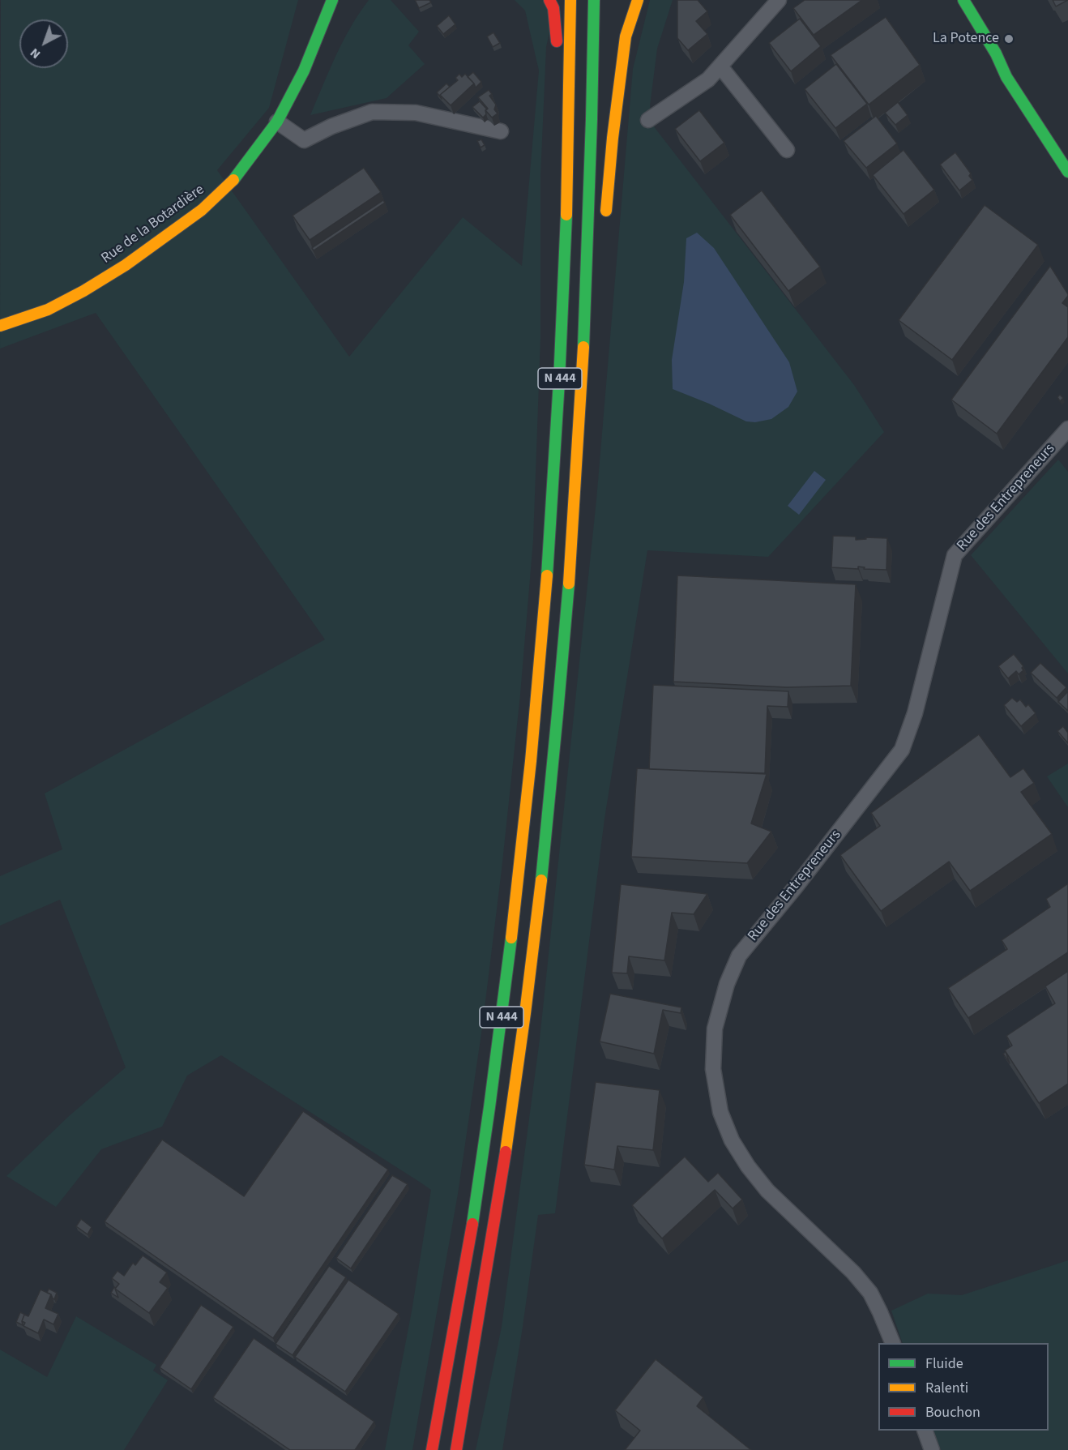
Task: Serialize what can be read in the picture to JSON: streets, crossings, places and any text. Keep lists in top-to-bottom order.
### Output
{
  "streets": {
    "main road": ["Rue de la Botardière", "N 444"],
    "street": ["Rue des Entrepreneurs"]
  },
  "places": ["La Potence"],
  "legend": ["Fluide", "Ralenti", "Bouchon"],
  "north": "bottom left"
}
